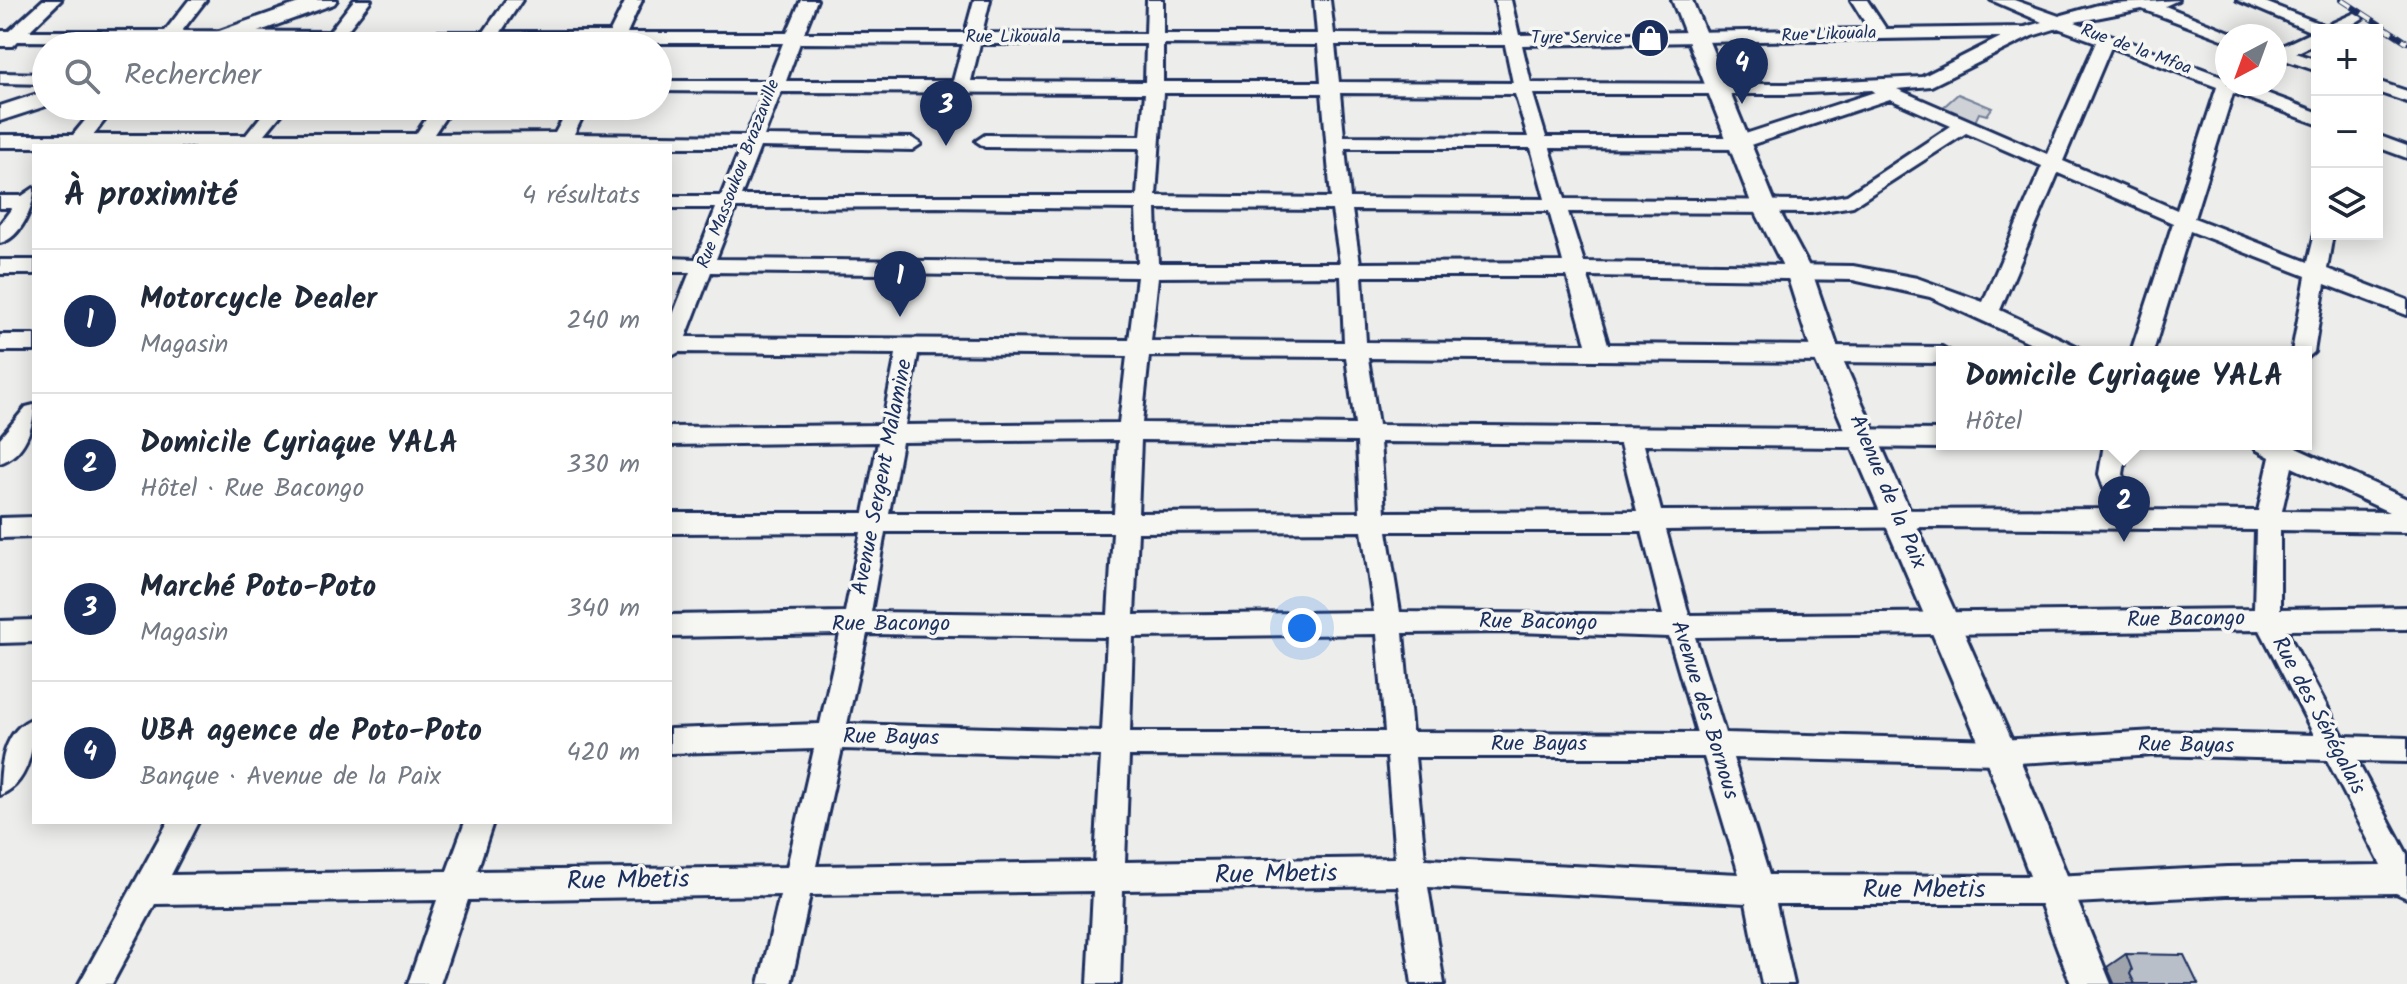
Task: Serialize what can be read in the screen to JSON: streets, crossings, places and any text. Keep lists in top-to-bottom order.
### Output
{
  "streets": {
    "main road": ["Avenue de la Paix"],
    "street": [
      "Rue Likouala",
      "Rue de la Mfoa",
      "Rue Massoukou Brazzaville",
      "Avenue Sergent Malamine",
      "Rue Bacongo",
      "Avenue des Bornous",
      "Rue des Sénégalais",
      "Rue Bayas",
      "Rue Mbetis"
    ]
  },
  "crossings": [
    ["Rue Likouala", "Rue Massoukou Brazzaville"],
    ["Rue Likouala", "Avenue de la Paix"],
    ["Avenue Sergent Malamine", "Rue Bacongo"],
    ["Avenue Sergent Malamine", "Rue Bayas"],
    ["Avenue Sergent Malamine", "Rue Mbetis"],
    ["Avenue de la Paix", "Rue Bacongo"],
    ["Avenue de la Paix", "Rue Bayas"],
    ["Avenue de la Paix", "Rue Mbetis"],
    ["Rue Bacongo", "Avenue des Bornous"],
    ["Rue Bacongo", "Rue des Sénégalais"],
    ["Avenue des Bornous", "Rue Bayas"],
    ["Avenue des Bornous", "Rue Mbetis"],
    ["Rue des Sénégalais", "Rue Bayas"],
    ["Rue des Sénégalais", "Rue Mbetis"]
  ],
  "places": {
    "shop": ["Tyre Service"]
  },
  "north": "bottom left",
  "page": {
    "map_buttons": ["+", "−"],
    "search": "Rechercher",
    "pins": [
      "4",
      "3",
      "1",
      "2"
    ],
    "heading": ["À proximité", "4 résultats"],
    "list": [
      {
        "mark": "1",
        "name": "Motorcycle Dealer",
        "note": "Magasin",
        "value": "240 m"
      },
      {
        "mark": "2",
        "name": "Domicile Cyriaque YALA",
        "note": "Hôtel · Rue Bacongo",
        "value": "330 m"
      },
      {
        "mark": "3",
        "name": "Marché Poto-Poto",
        "note": "Magasin",
        "value": "340 m"
      },
      {
        "mark": "4",
        "name": "UBA agence de Poto-Poto",
        "note": "Banque · Avenue de la Paix",
        "value": "420 m"
      }
    ],
    "popup": ["Domicile Cyriaque YALA", "Hôtel"]
  }
}
